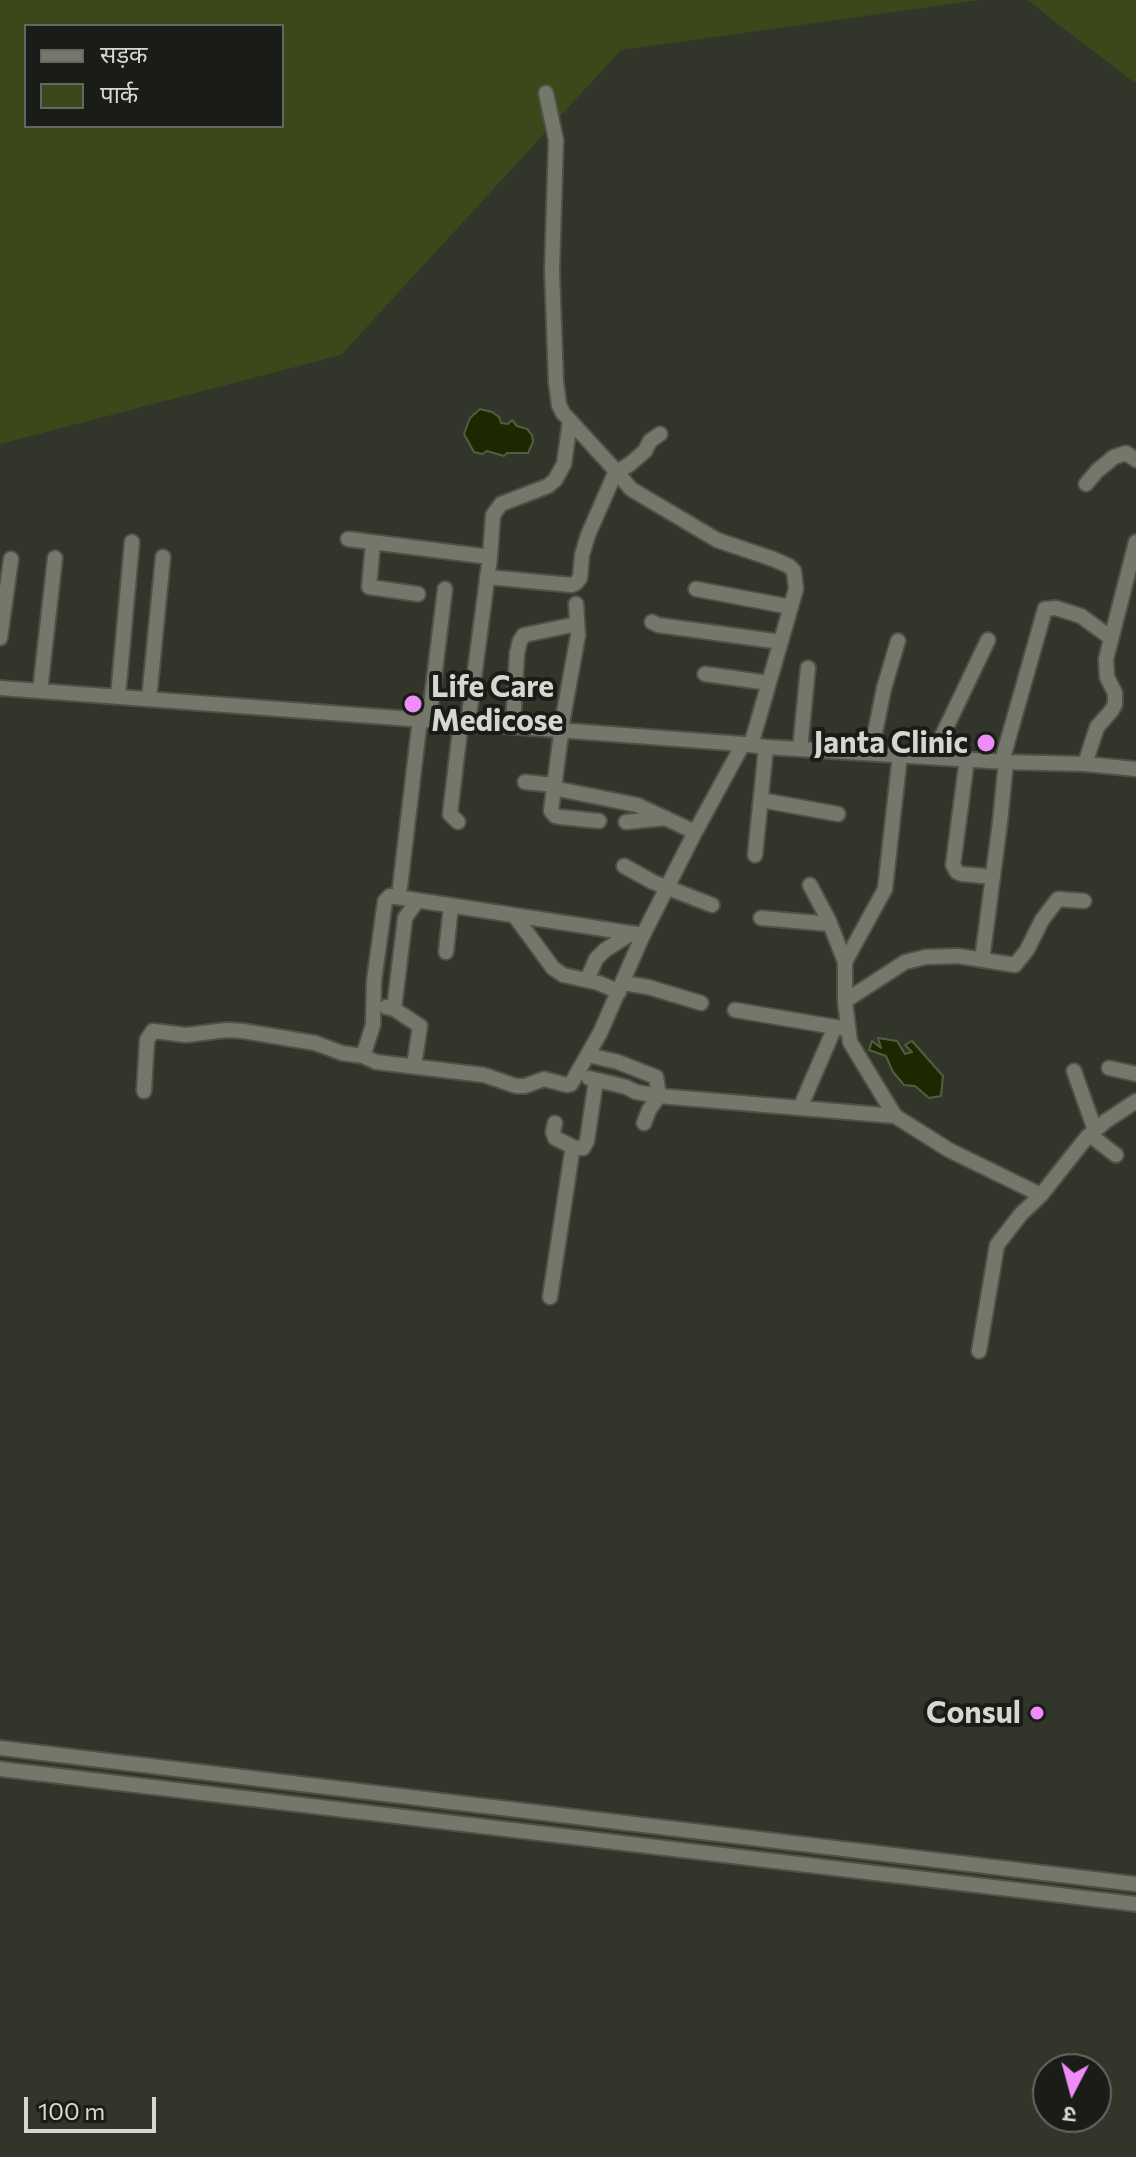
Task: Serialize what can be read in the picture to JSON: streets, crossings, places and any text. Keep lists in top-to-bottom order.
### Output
{
  "places": ["Life Care Medicose", "Janta Clinic", "Consul"],
  "legend": ["सड़क", "पार्क"],
  "scale_bar": "100 m",
  "north": "bottom"
}
